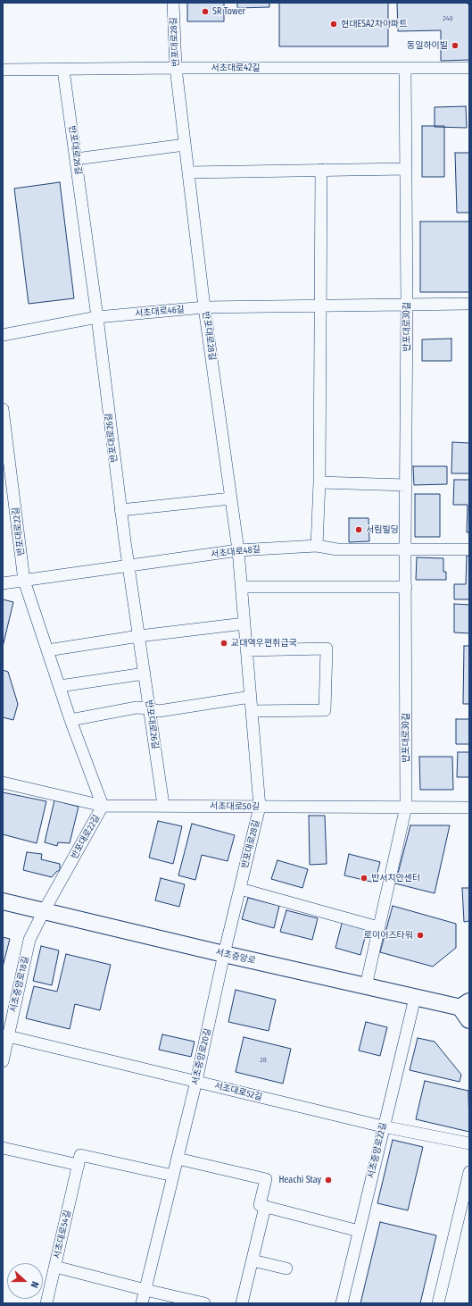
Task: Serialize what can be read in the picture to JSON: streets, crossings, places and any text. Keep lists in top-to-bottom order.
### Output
{
  "streets": {
    "main road": ["서초중앙로"],
    "street": [
      "반포대로28길",
      "서초대로42길",
      "반포대로26길",
      "서초대로46길",
      "반포대로30길",
      "반포대로22길",
      "서초대로48길",
      "서초대로50길",
      "서초중앙로18길",
      "서초중앙로20길",
      "서초대로52길",
      "서초중앙로22길",
      "서초대로54길"
    ]
  },
  "crossings": [
    ["반포대로28길", "서초대로42길"],
    ["반포대로28길", "서초대로46길"],
    ["반포대로28길", "서초대로48길"],
    ["반포대로28길", "서초대로50길"],
    ["반포대로28길", "서초중앙로"],
    ["반포대로28길", "서초중앙로20길"],
    ["서초대로42길", "반포대로26길"],
    ["서초대로42길", "반포대로30길"],
    ["반포대로26길", "서초대로46길"],
    ["반포대로26길", "서초대로48길"],
    ["반포대로26길", "서초대로50길"],
    ["서초대로46길", "반포대로30길"],
    ["반포대로30길", "서초대로48길"],
    ["반포대로30길", "서초대로50길"],
    ["반포대로30길", "서초중앙로"],
    ["반포대로22길", "서초대로48길"],
    ["반포대로22길", "서초대로50길"],
    ["반포대로22길", "서초중앙로"],
    ["반포대로22길", "서초중앙로18길"],
    ["서초중앙로", "서초중앙로18길"],
    ["서초중앙로", "서초중앙로20길"],
    ["서초중앙로", "서초중앙로22길"],
    ["서초중앙로18길", "서초대로52길"],
    ["서초중앙로20길", "서초대로52길"],
    ["서초대로52길", "서초중앙로22길"]
  ],
  "places": [
    "SR Tower",
    "현대ESA2차아파트",
    "동일하이빌",
    "서림빌딩",
    "교대역우편취급국",
    "반서치안센터",
    "로이어즈타워",
    "Heachi Stay"
  ],
  "house_numbers": ["240", "28"],
  "north": "right"
}
